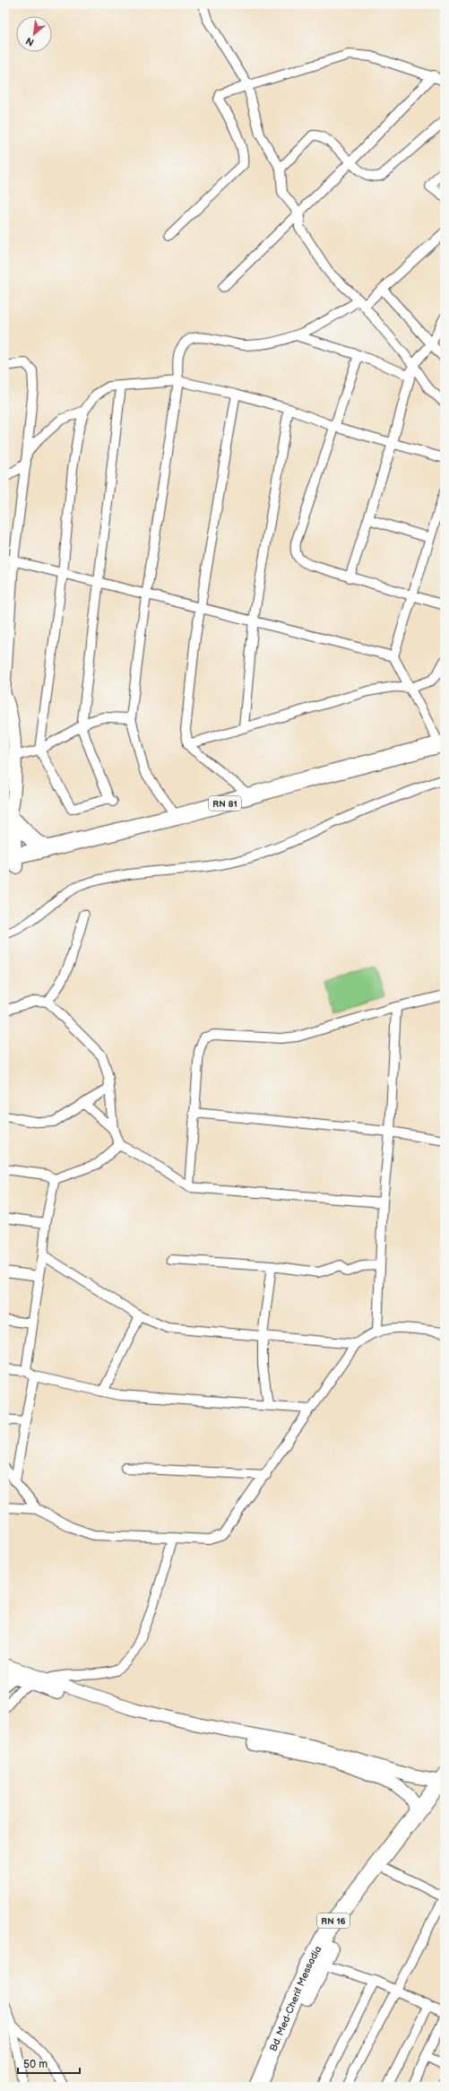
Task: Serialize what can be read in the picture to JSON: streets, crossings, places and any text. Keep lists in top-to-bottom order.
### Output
{
  "streets": {
    "highway": ["RN 81", "RN 16", "Bd. Med-Cherif Messadia"]
  },
  "scale_bar": "50 m",
  "north": "bottom left"
}
